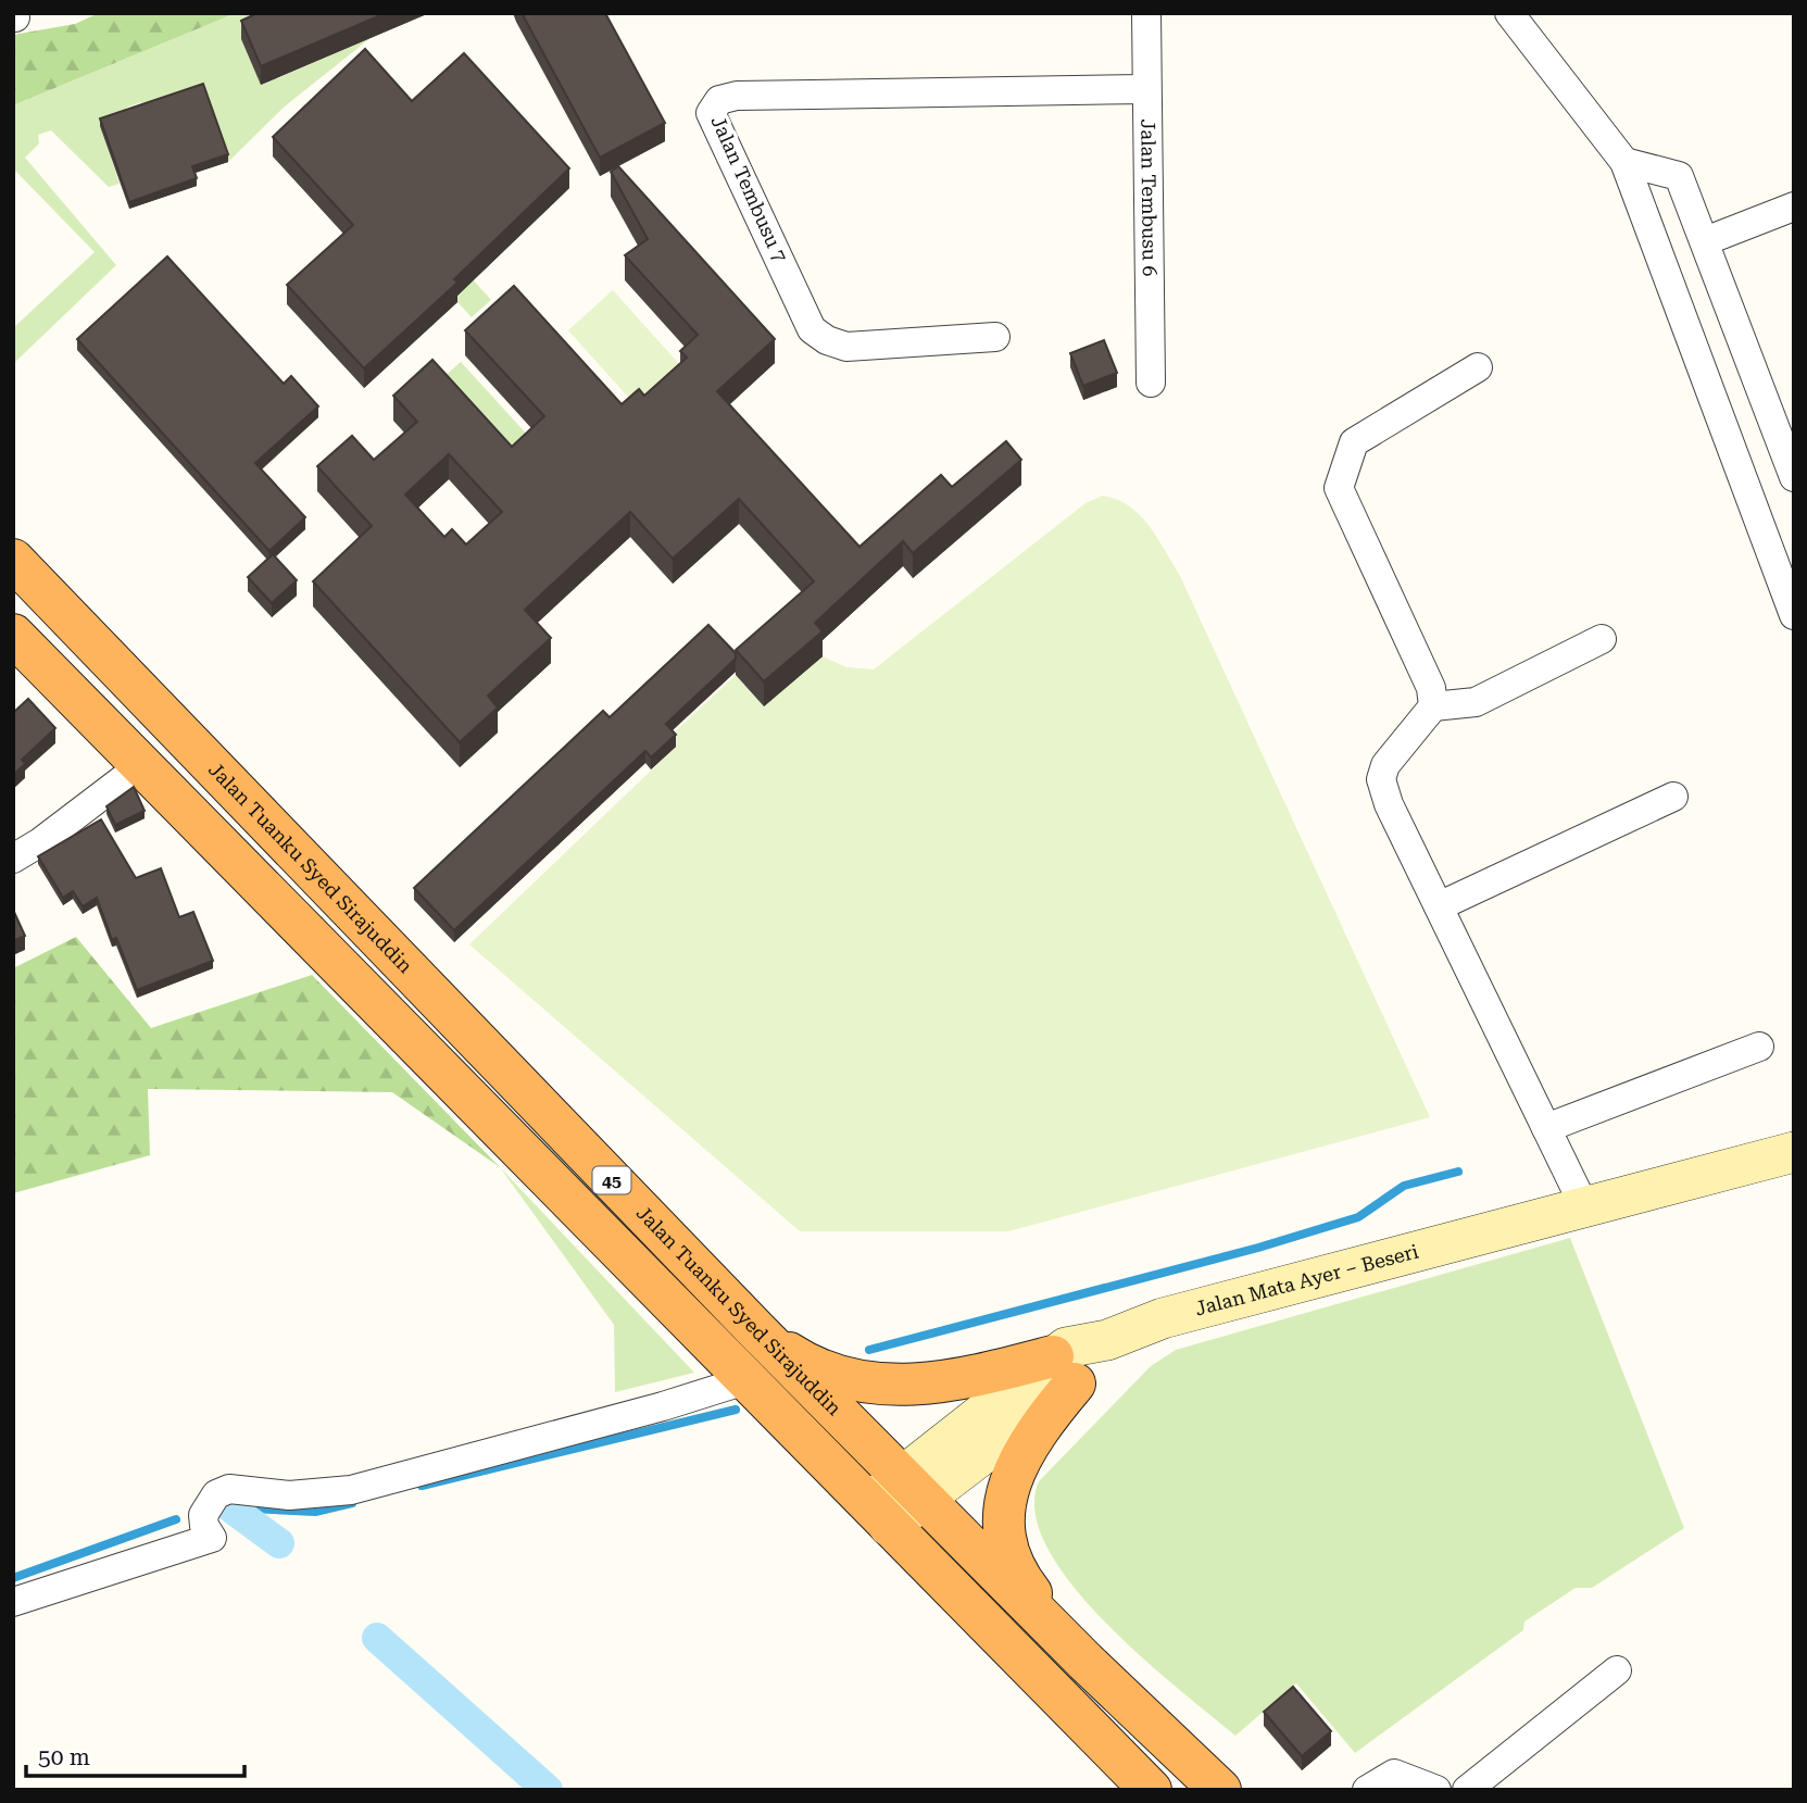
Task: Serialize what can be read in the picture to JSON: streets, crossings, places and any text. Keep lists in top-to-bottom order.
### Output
{
  "streets": {
    "highway": ["Jalan Tuanku Syed Sirajuddin", "45"],
    "main road": ["Jalan Mata Ayer – Beseri"],
    "street": ["Jalan Tembusu 7", "Jalan Tembusu 6"]
  },
  "crossings": [
    ["Jalan Tembusu 7", "Jalan Tembusu 6"],
    ["Jalan Tuanku Syed Sirajuddin", "Jalan Mata Ayer – Beseri"],
    ["45", "Jalan Mata Ayer – Beseri"]
  ],
  "scale_bar": "50 m"
}
